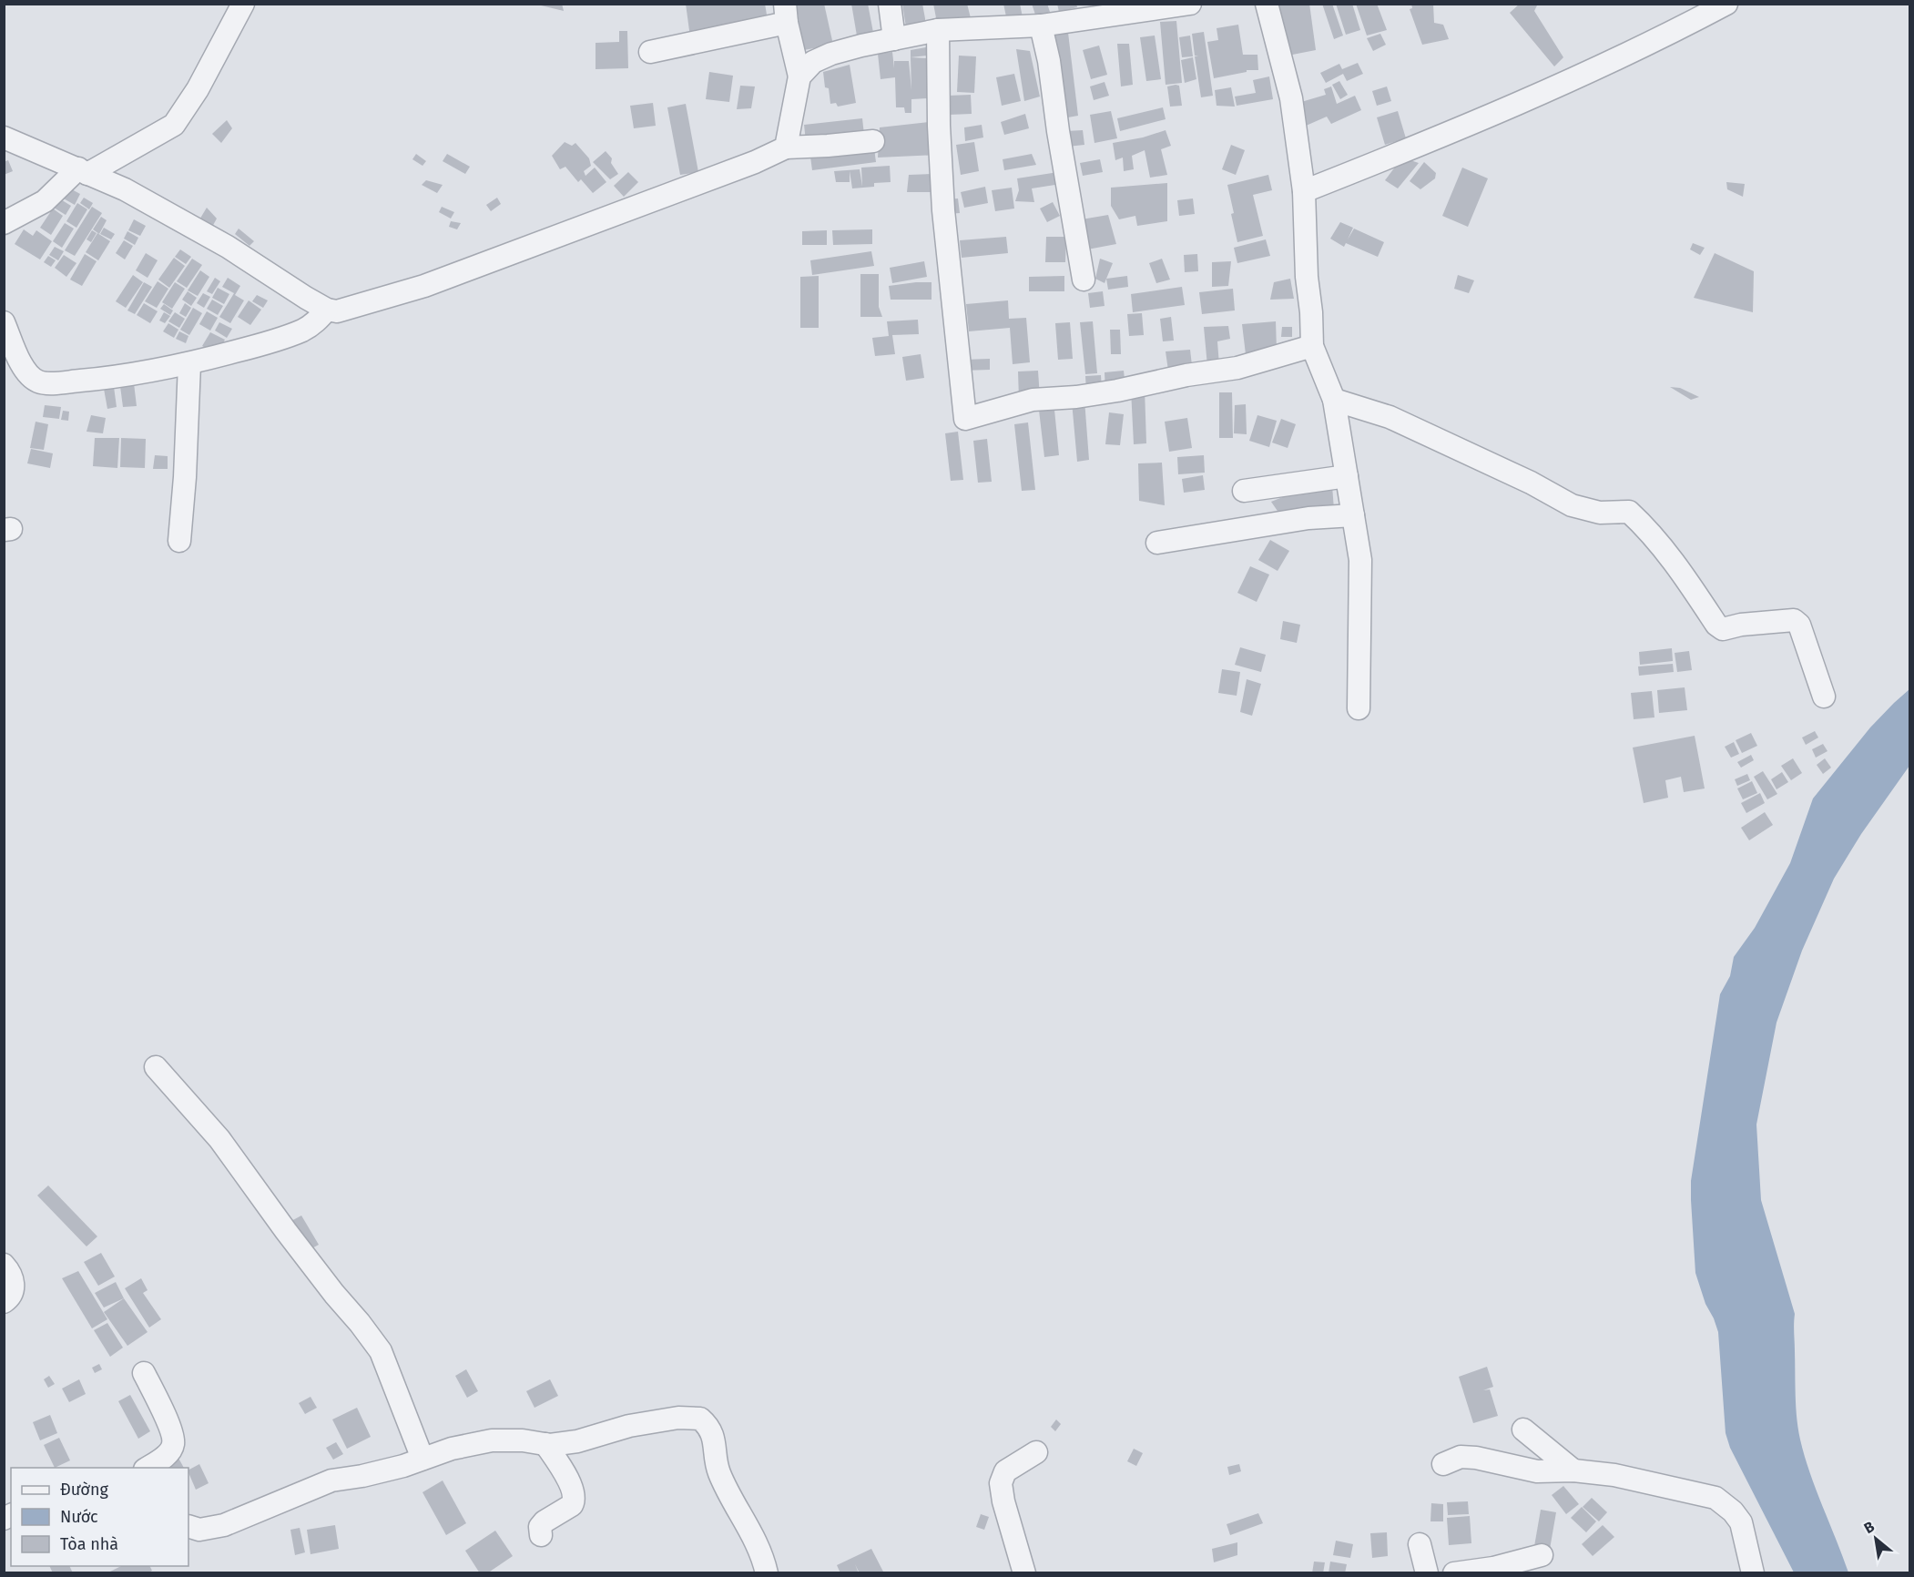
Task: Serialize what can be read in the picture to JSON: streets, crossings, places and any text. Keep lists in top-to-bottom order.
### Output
{
  "legend": ["Đường", "Nước", "Tòa nhà"],
  "north": "top left"
}
